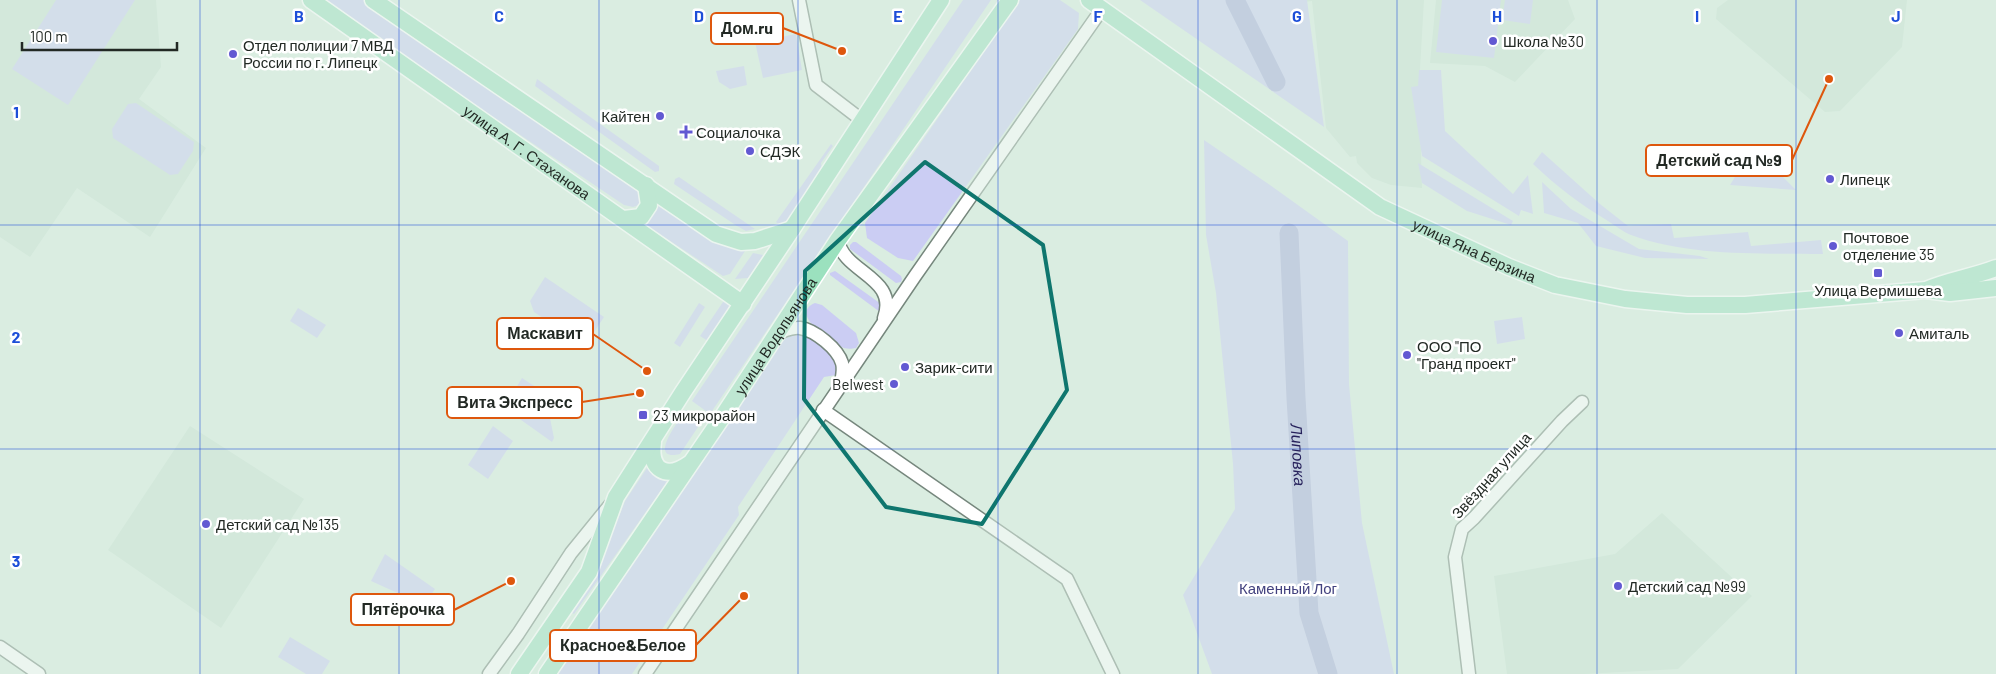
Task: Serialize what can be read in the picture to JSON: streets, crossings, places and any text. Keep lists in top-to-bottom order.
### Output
{
  "streets": {
    "main road": ["улица А. Г. Стаханова", "улица Яна Берзина", "улица Водопьянова"],
    "street": ["Звёздная улица"]
  },
  "water": ["Липовка"],
  "parks": ["Каменный Лог"],
  "places": {
    "other": [
      "Школа №30",
      "Дом.ru",
      "Отдел полиции 7 МВД России по г. Липецк",
      "Детский сад №9",
      "Кайтен",
      "СДЭК",
      "Липецк",
      "Почтовое отделение 35",
      "Амиталь",
      "ООО \"ПО \"Гранд проект\"",
      "Зарик-сити",
      "Маскавит",
      "Belwest",
      "Вита Экспресс",
      "Детский сад №135",
      "Пятёрочка",
      "Детский сад №99",
      "Красное&Белое"
    ],
    "health": ["Социалочка"],
    "transit": ["Улица Вермишева", "23 микрорайон"]
  },
  "scale_bar": "100 m",
  "grid": {
    "columns": [
      "B",
      "C",
      "D",
      "E",
      "F",
      "G",
      "H",
      "I",
      "J"
    ],
    "rows": ["1", "2", "3"]
  }
}
